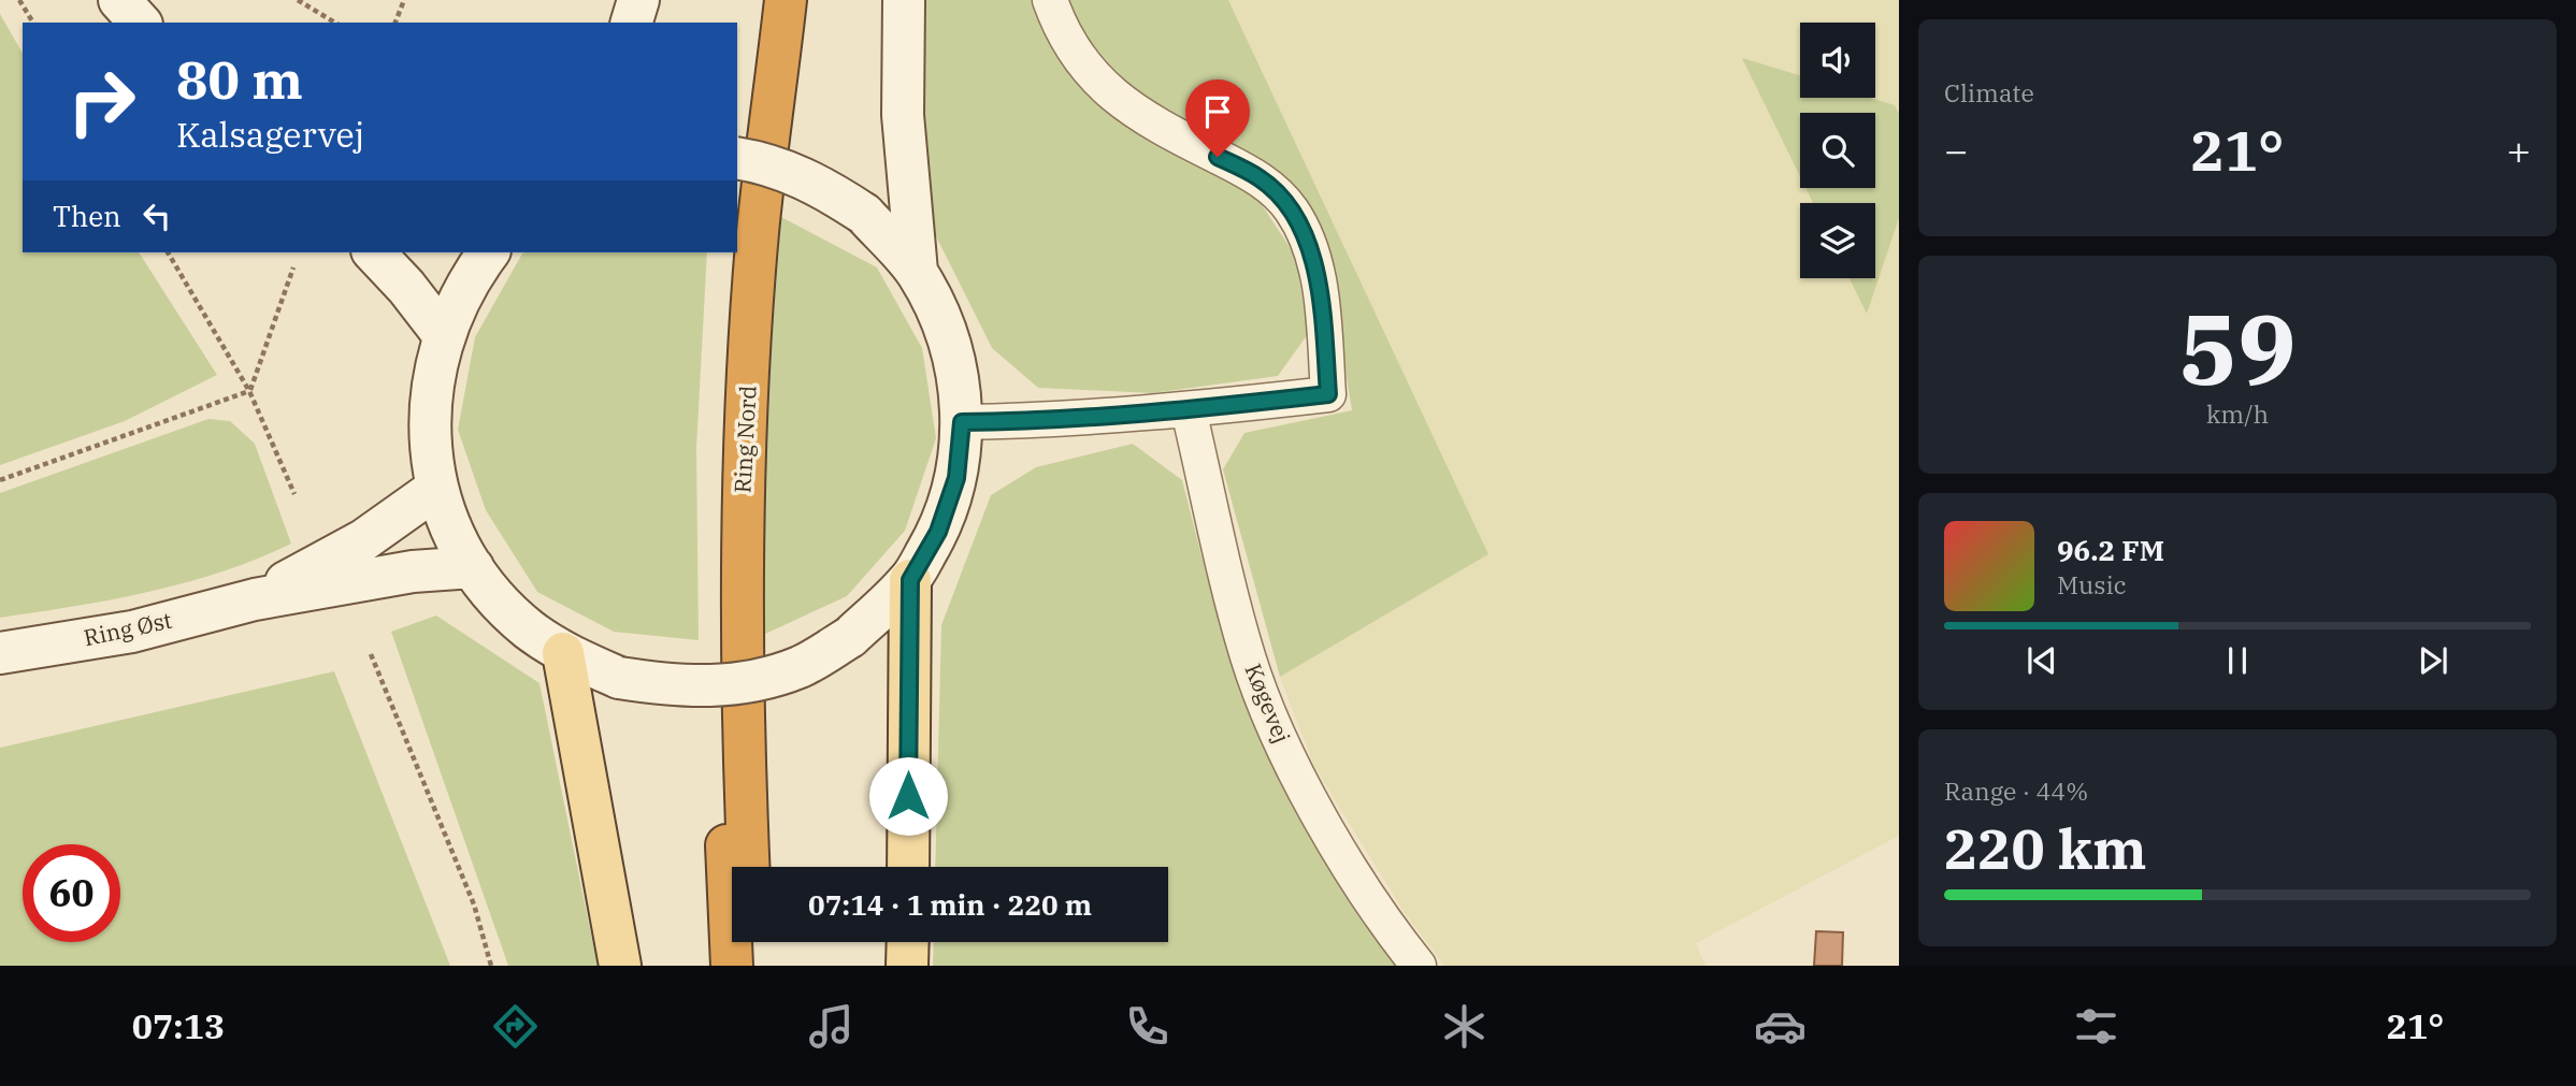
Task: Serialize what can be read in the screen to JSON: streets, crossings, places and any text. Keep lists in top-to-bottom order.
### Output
{
  "streets": {
    "highway": ["Ring Nord"],
    "main road": ["Ring Øst"],
    "street": ["Køgevej"]
  },
  "page": {
    "tile": [
      "Climate",
      ["59", "km/h"],
      ["Range · 44%", "220 km"]
    ],
    "turn": ["80 m", "Kalsagervej"],
    "heat": ["−", "21°", "+"],
    "then": "Then",
    "song": ["96.2 FM", "Music"],
    "limit": "60",
    "trip": "07:14 · 1 min · 220 m",
    "tabs": ["07:13", "21°"]
  }
}
